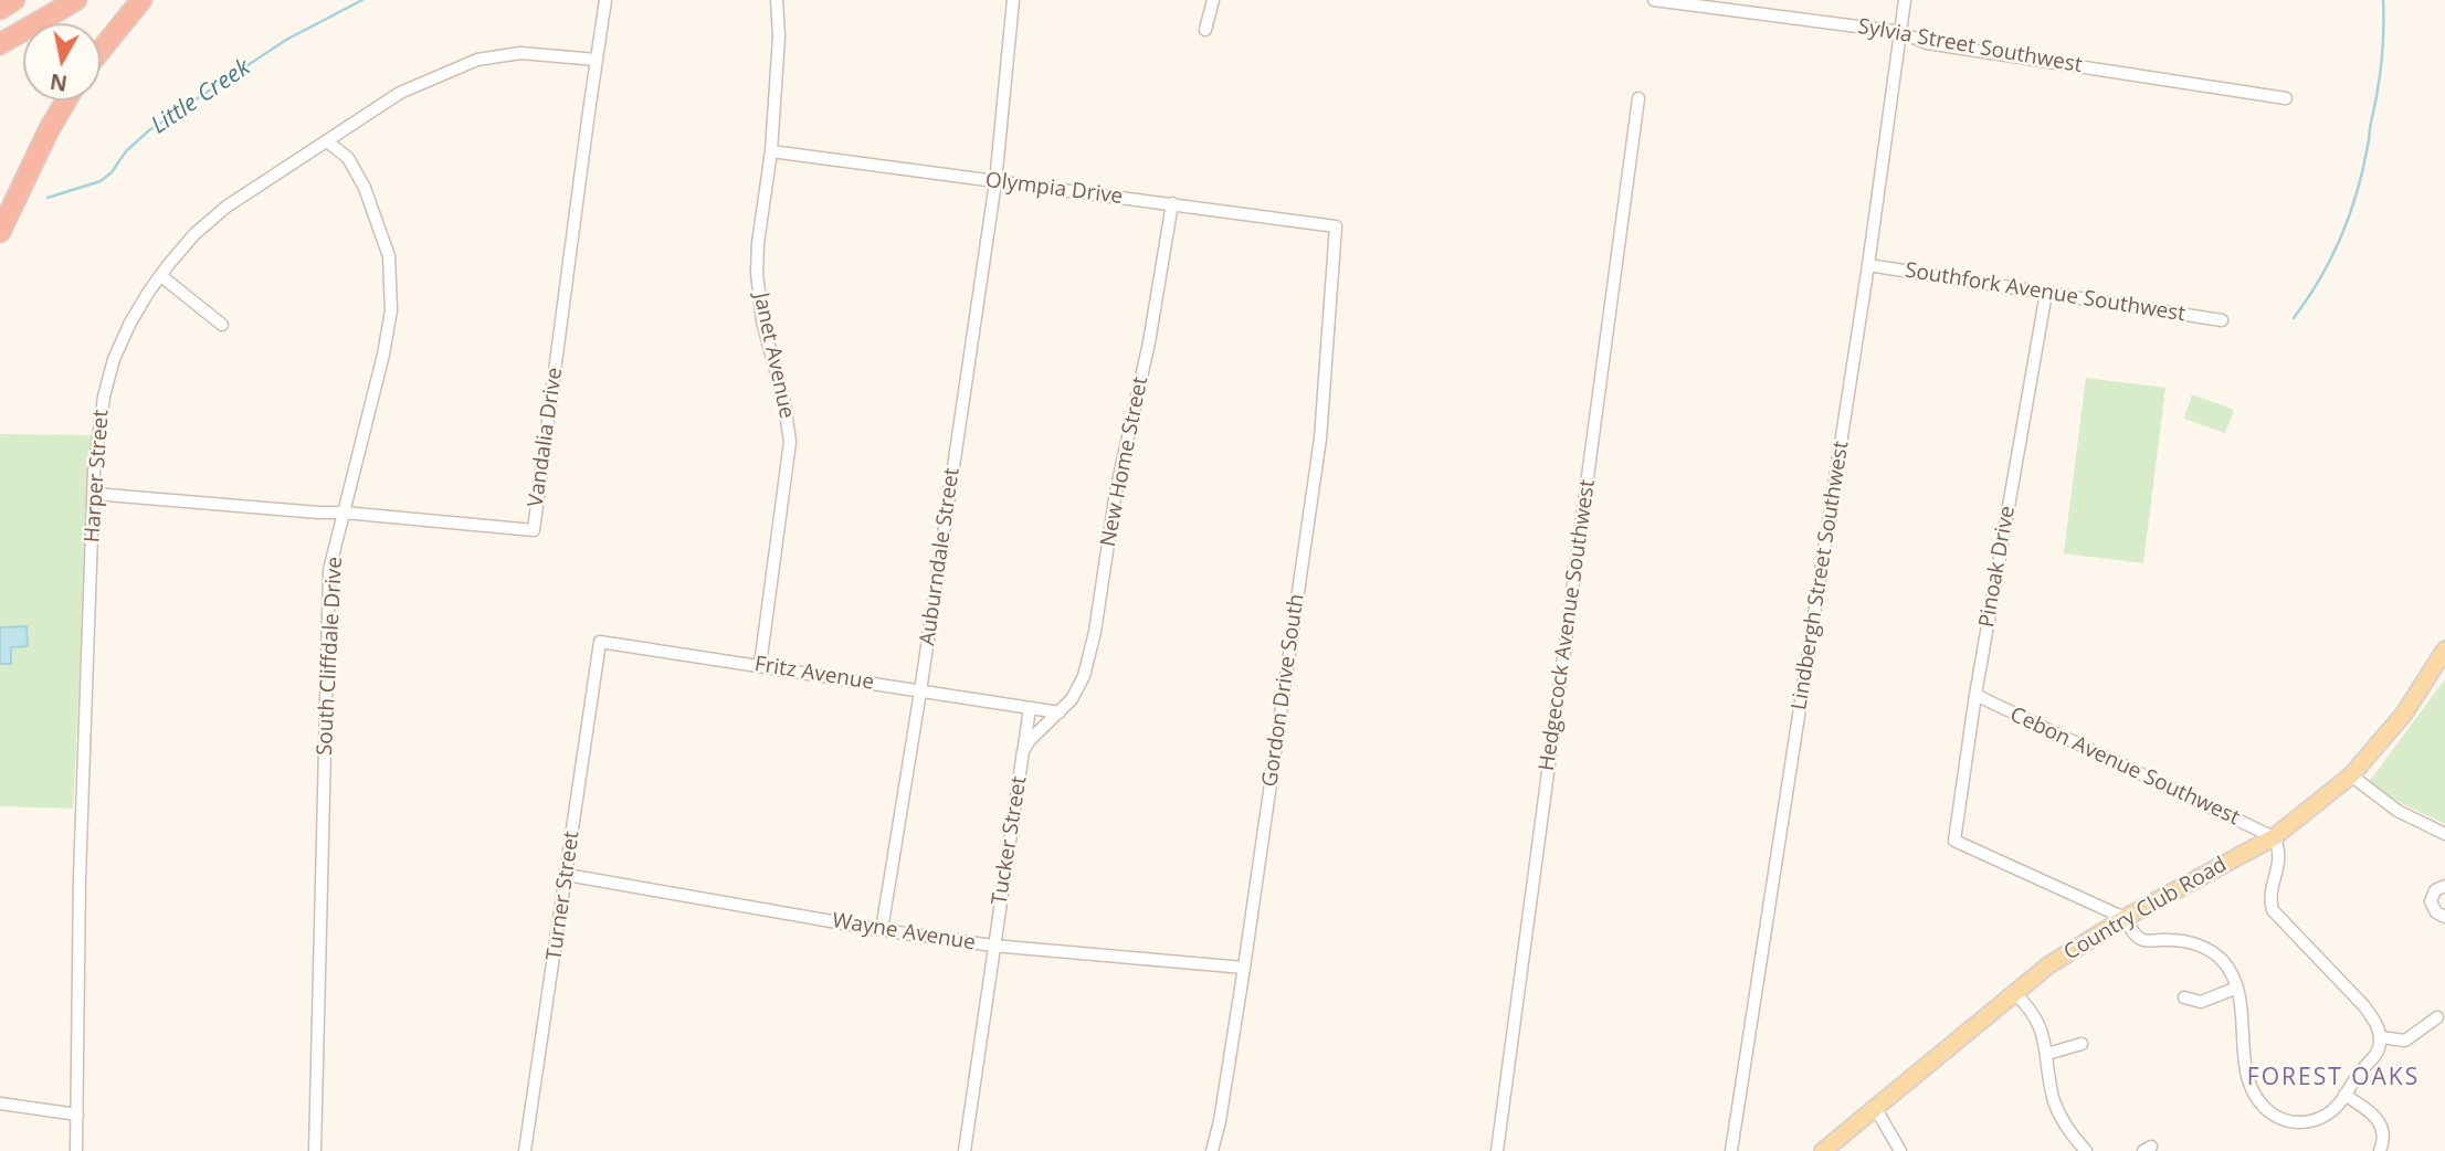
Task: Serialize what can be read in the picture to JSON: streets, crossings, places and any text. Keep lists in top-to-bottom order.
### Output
{
  "streets": {
    "main road": ["Country Club Road"],
    "street": [
      "Sylvia Street Southwest",
      "Olympia Drive",
      "Southfork Avenue Southwest",
      "Janet Avenue",
      "Vandalia Drive",
      "New Home Street",
      "Harper Street",
      "Auburndale Street",
      "Pinoak Drive",
      "Lindbergh Street Southwest",
      "Hedgecock Avenue Southwest",
      "South Cliffdale Drive",
      "Fritz Avenue",
      "Gordon Drive South",
      "Cebon Avenue Southwest",
      "Tucker Street",
      "Turner Street",
      "Wayne Avenue"
    ]
  },
  "crossings": [
    ["Sylvia Street Southwest", "Lindbergh Street Southwest"],
    ["Olympia Drive", "Janet Avenue"],
    ["Olympia Drive", "New Home Street"],
    ["Olympia Drive", "Auburndale Street"],
    ["Olympia Drive", "Gordon Drive South"],
    ["Southfork Avenue Southwest", "Pinoak Drive"],
    ["Southfork Avenue Southwest", "Lindbergh Street Southwest"],
    ["Janet Avenue", "Fritz Avenue"],
    ["Vandalia Drive", "Harper Street"],
    ["Vandalia Drive", "South Cliffdale Drive"],
    ["New Home Street", "Tucker Street"],
    ["Harper Street", "South Cliffdale Drive"],
    ["Auburndale Street", "Fritz Avenue"],
    ["Auburndale Street", "Wayne Avenue"],
    ["Pinoak Drive", "Cebon Avenue Southwest"],
    ["Pinoak Drive", "Country Club Road"],
    ["Fritz Avenue", "Turner Street"],
    ["Gordon Drive South", "Wayne Avenue"],
    ["Cebon Avenue Southwest", "Country Club Road"],
    ["Tucker Street", "Wayne Avenue"],
    ["Turner Street", "Wayne Avenue"]
  ],
  "districts": ["FOREST OAKS"],
  "water": ["Little Creek"],
  "north": "bottom"
}
